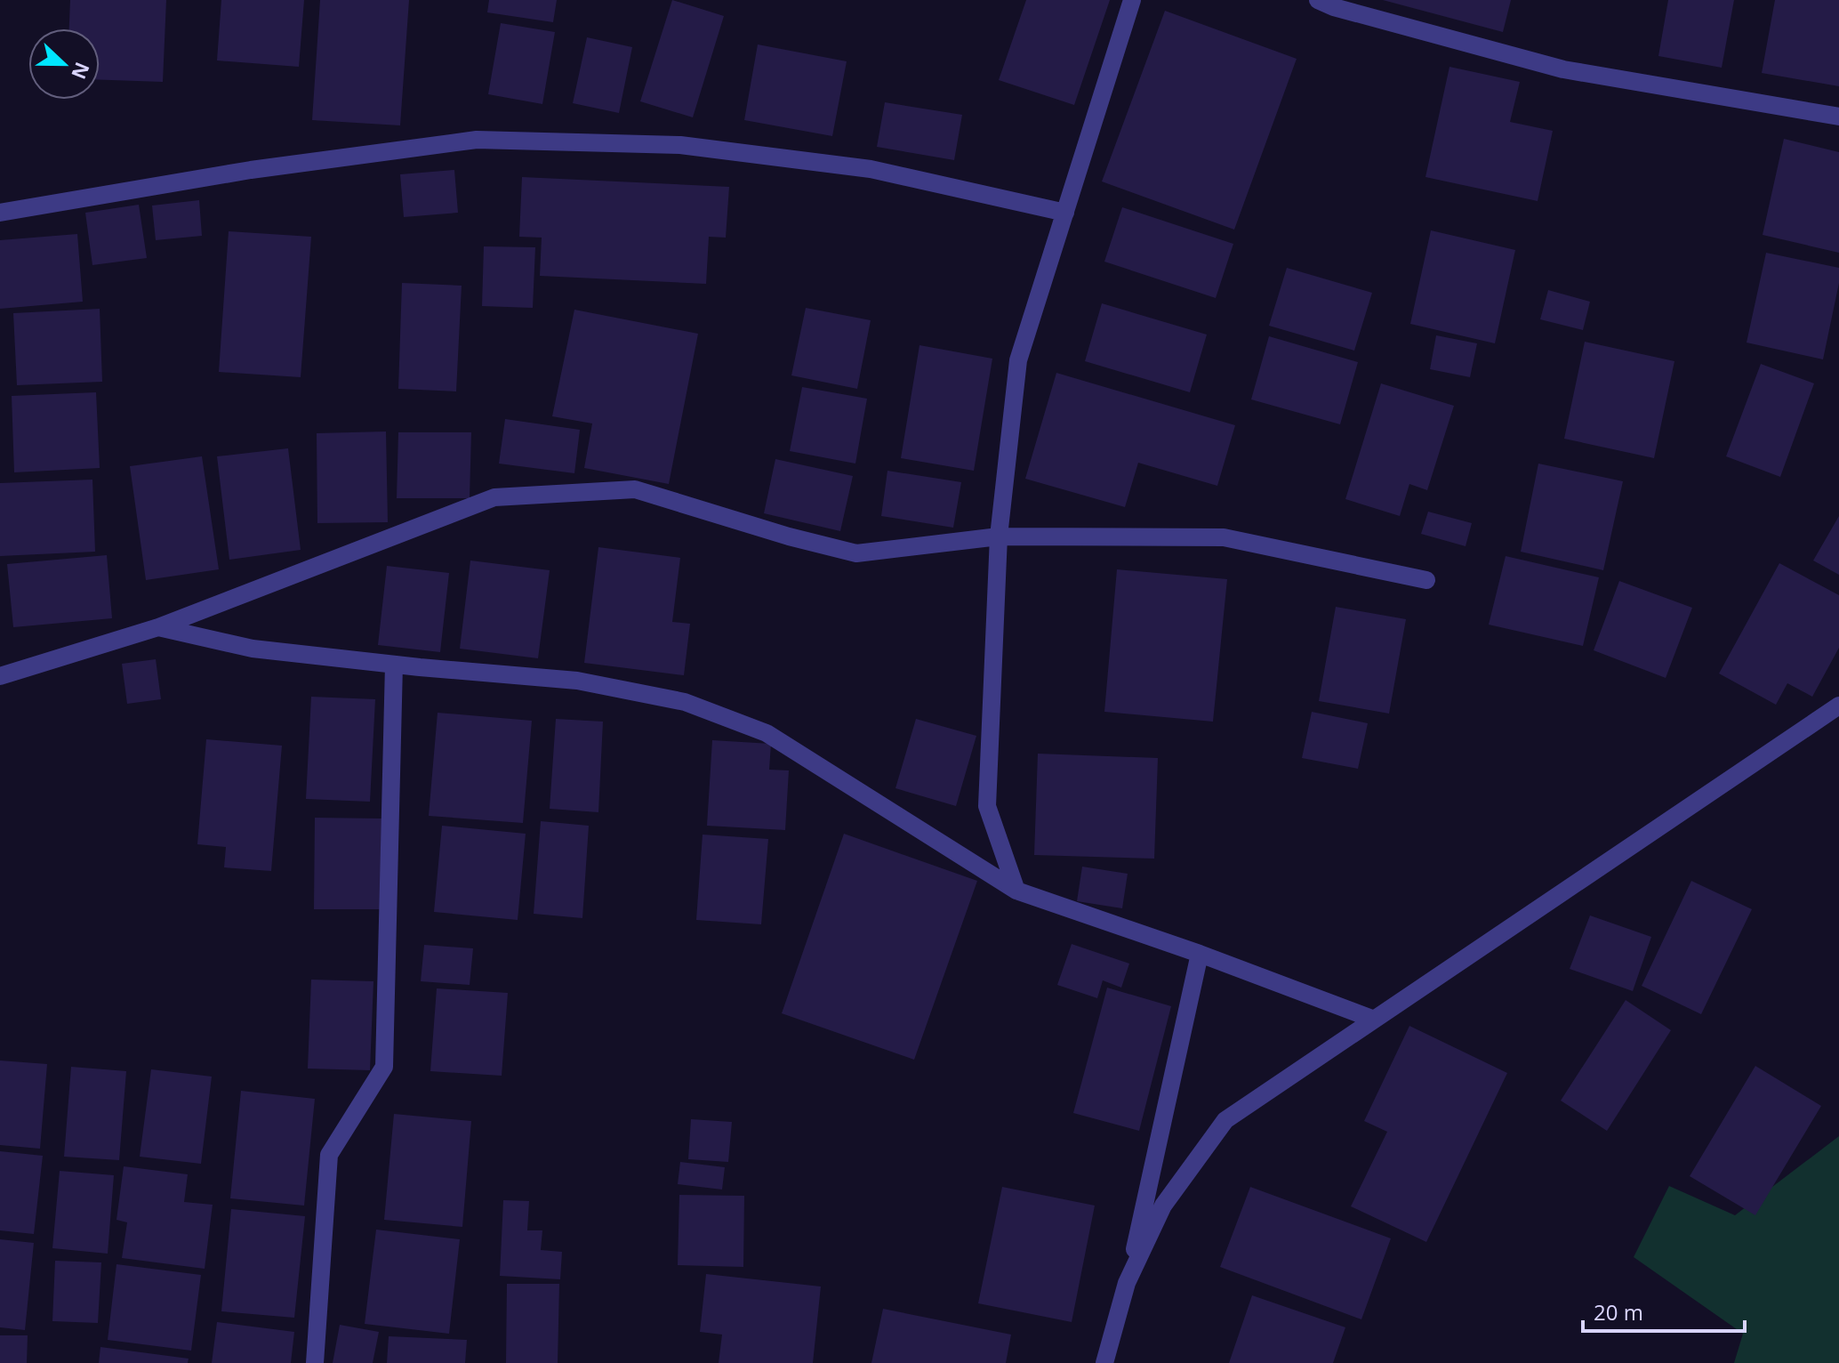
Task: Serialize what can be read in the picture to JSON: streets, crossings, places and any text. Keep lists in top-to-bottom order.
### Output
{
  "scale_bar": "20 m",
  "north": "right"
}
